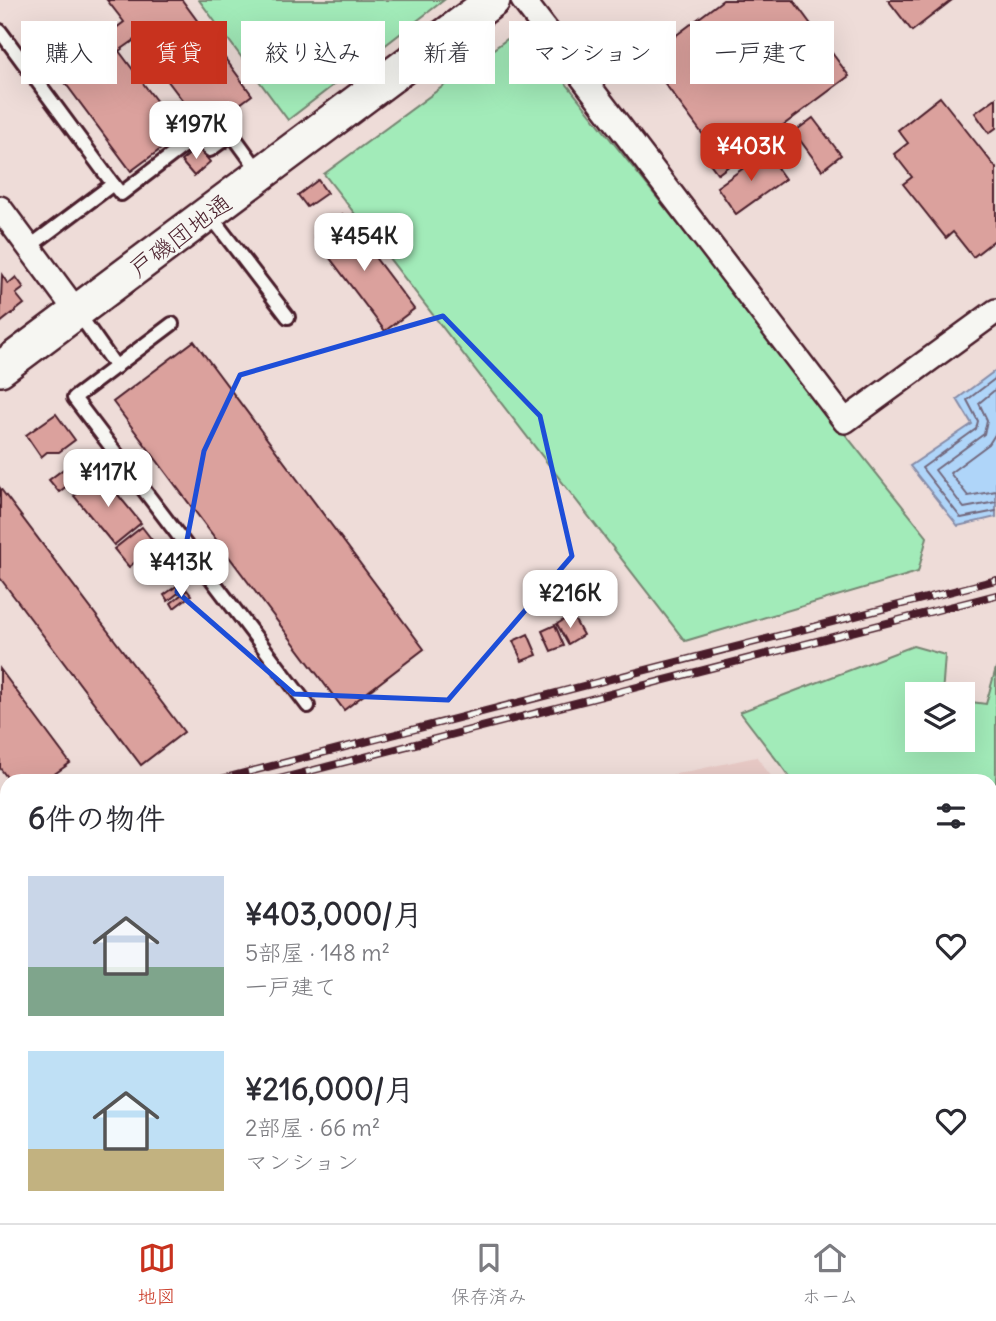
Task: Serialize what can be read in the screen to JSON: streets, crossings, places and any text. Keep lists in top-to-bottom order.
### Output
{
  "streets": {
    "street": ["戸磯団地通"]
  },
  "page": {
    "chip": [
      "購入",
      "賃貸",
      "絞り込み",
      "新着",
      "マンション",
      "一戸建て"
    ],
    "price": [
      "¥197K",
      "¥403K",
      "¥454K",
      "¥117K",
      "¥413K",
      "¥216K"
    ],
    "heading": "6件の物件",
    "list": [
      {
        "name": "¥403,000/月",
        "note": "5部屋 · 148 m² · 一戸建て"
      },
      {
        "name": "¥216,000/月",
        "note": "2部屋 · 66 m² · マンション"
      }
    ],
    "tabs": ["地図", "保存済み", "ホーム"]
  }
}
